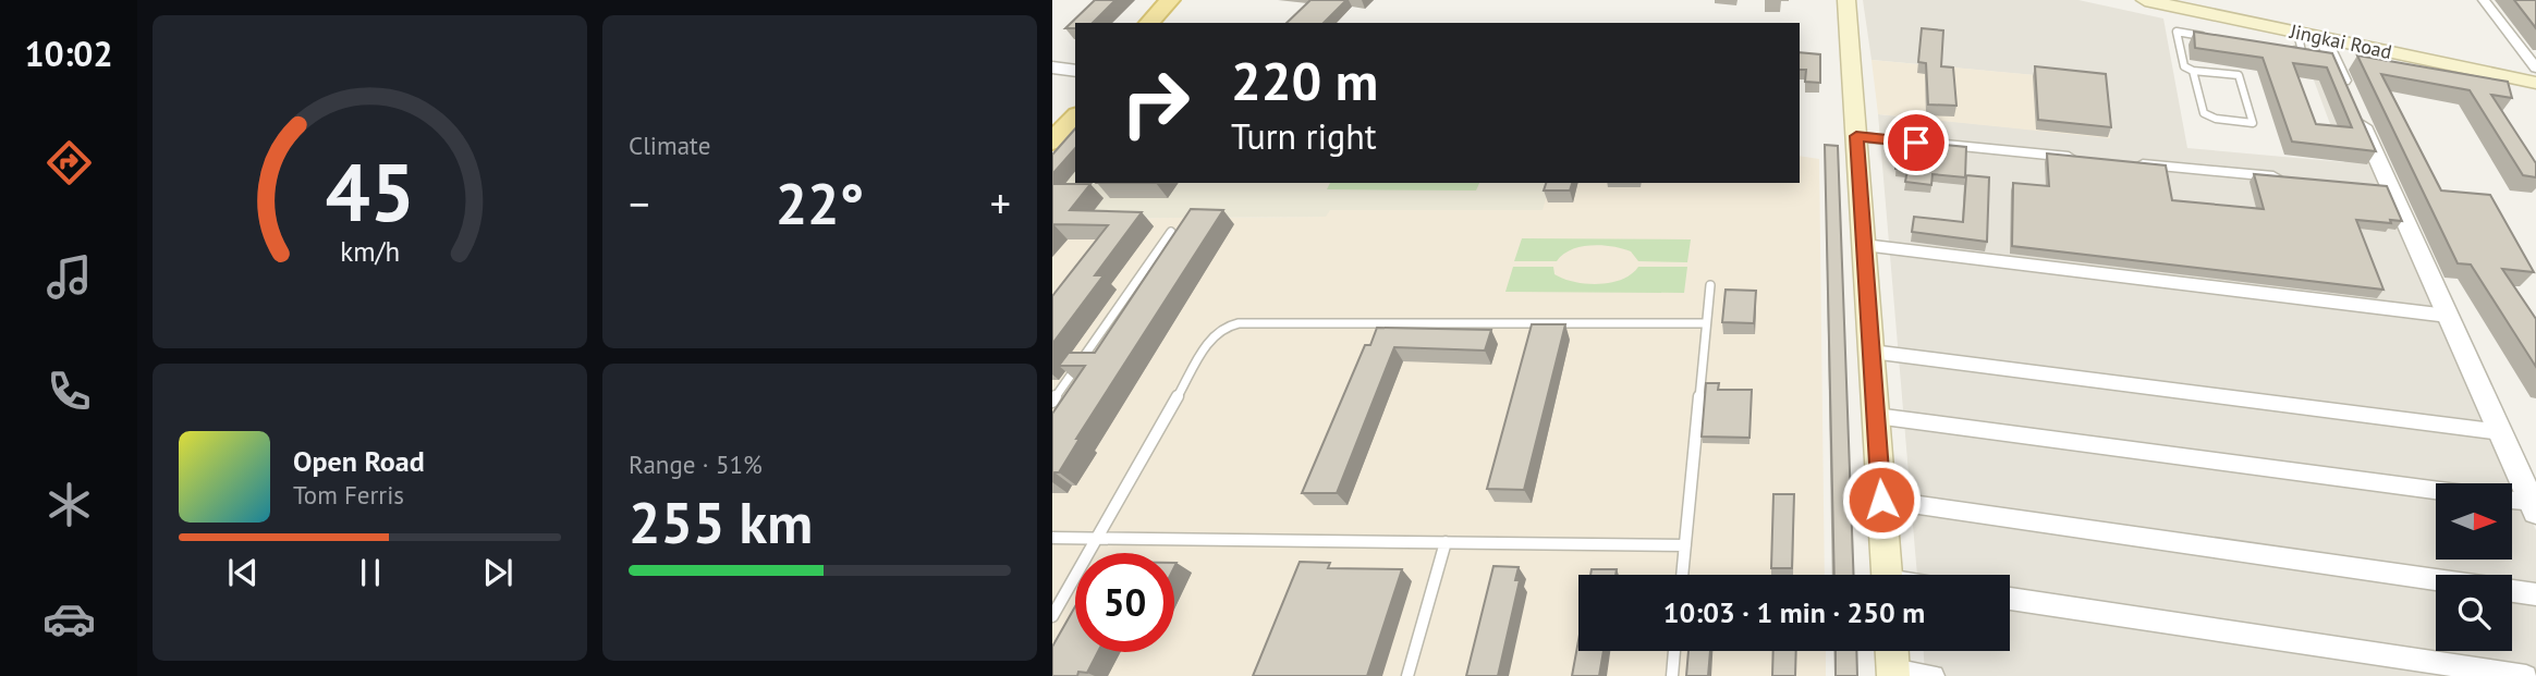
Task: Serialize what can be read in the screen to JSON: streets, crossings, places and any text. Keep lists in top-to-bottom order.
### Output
{
  "streets": {
    "main road": ["Jingkai Road"]
  },
  "north": "right",
  "page": {
    "tabs": "10:02",
    "tile": [
      "Climate",
      ["Range · 51%", "255 km"]
    ],
    "turn": ["220 m", "Turn right"],
    "heat": ["−", "22°", "+"],
    "song": ["Open Road", "Tom Ferris"],
    "limit": "50",
    "trip": "10:03 · 1 min · 250 m",
    "gauge": ["45", "km/h"]
  }
}
